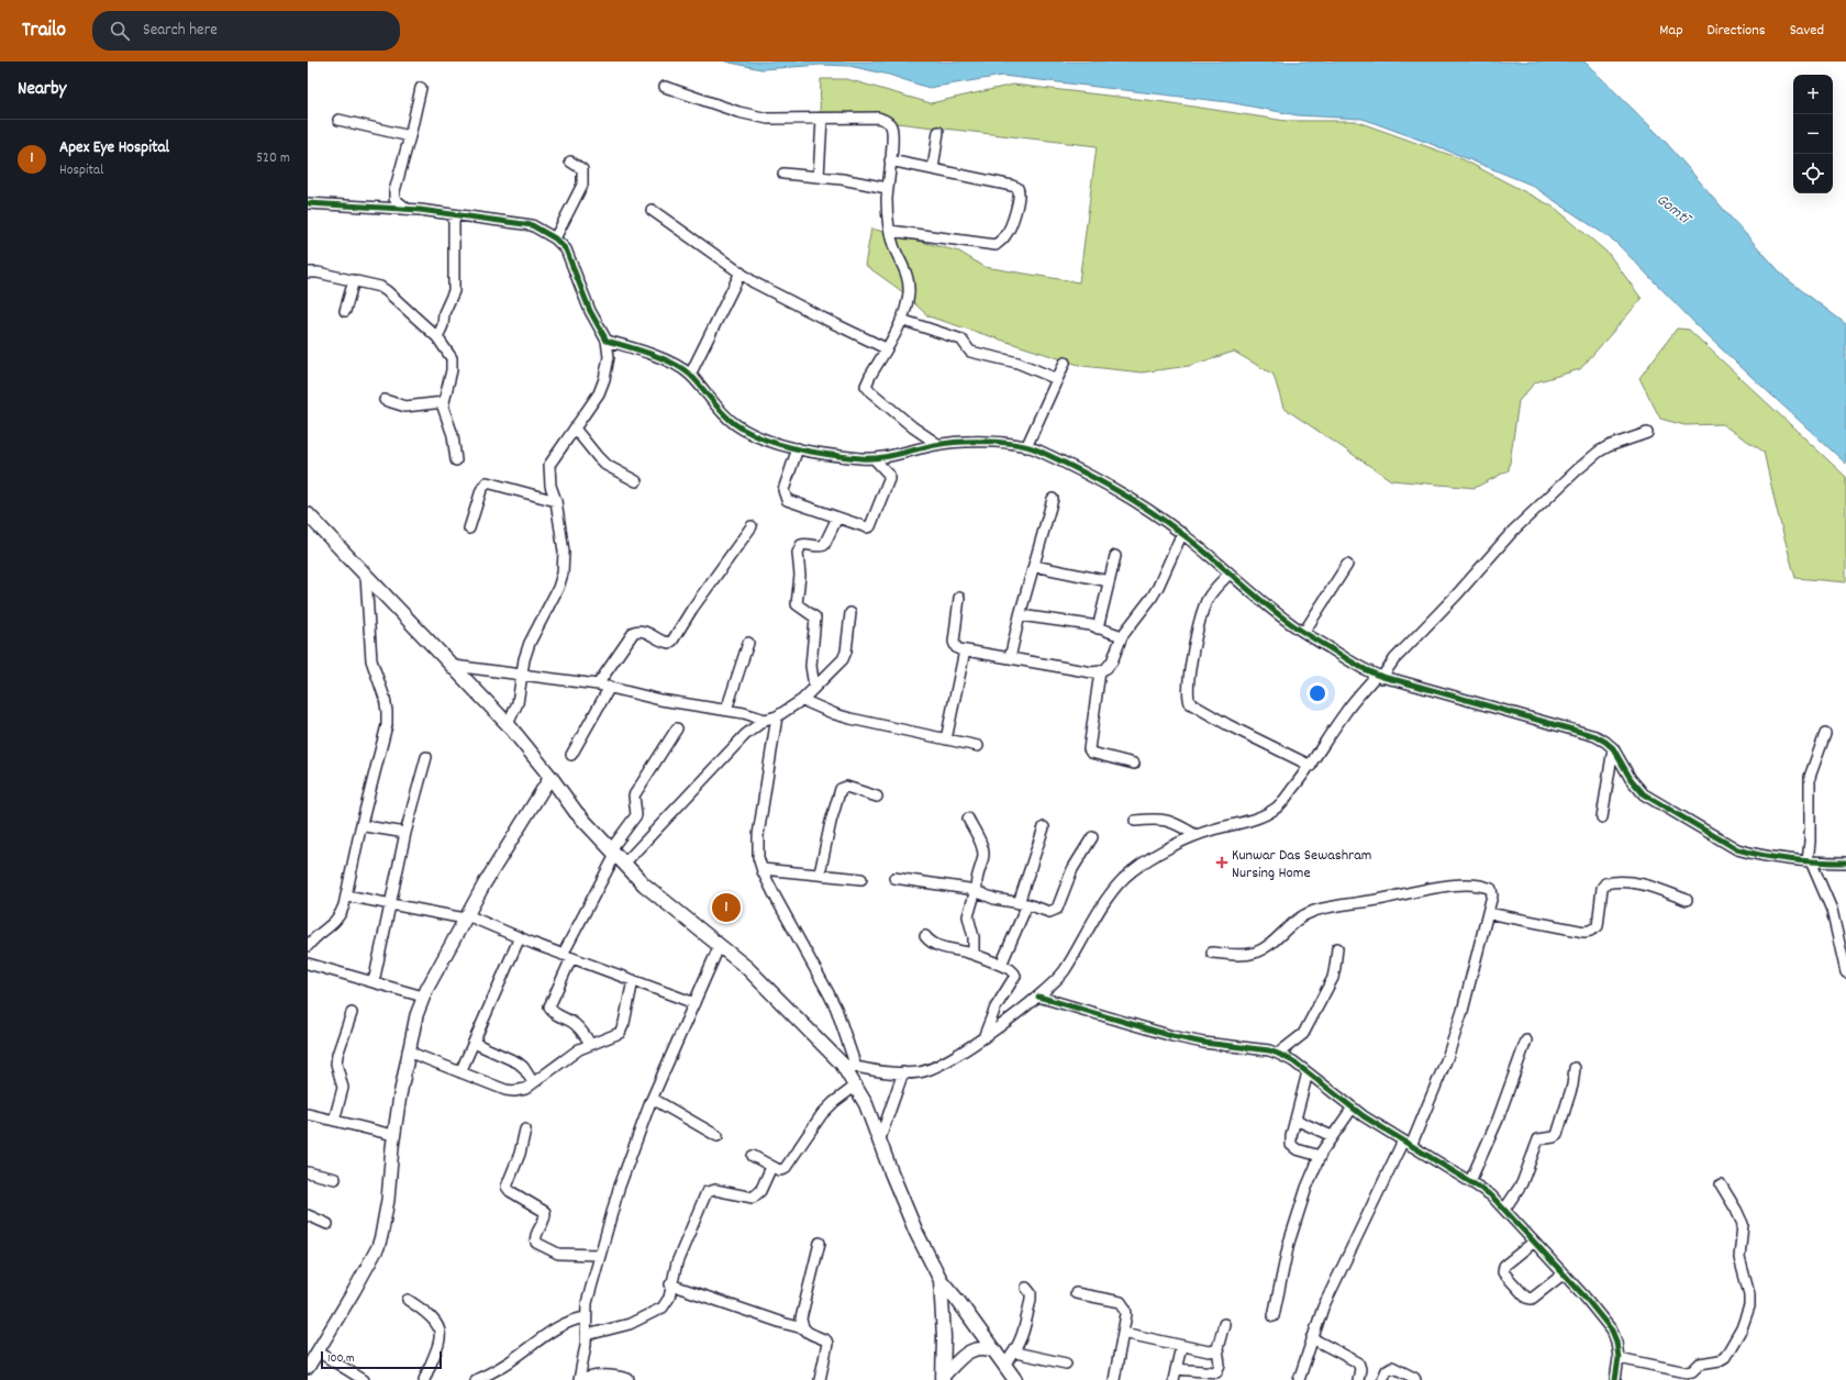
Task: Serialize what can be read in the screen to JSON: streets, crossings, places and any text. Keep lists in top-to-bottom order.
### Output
{
  "water": ["Gomtī"],
  "places": {
    "health": ["Kunwar Das Sewashram Nursing Home"]
  },
  "scale_bar": "100 m",
  "page": {
    "header": "Trailo",
    "search": "Search here",
    "nav": ["Map", "Directions", "Saved"],
    "heading": "Nearby",
    "map_buttons": ["+", "−"],
    "list": [
      {
        "mark": "1",
        "name": "Apex Eye Hospital",
        "note": "Hospital",
        "value": "520 m"
      }
    ],
    "pins": "1",
    "scale": "100 m"
  }
}
